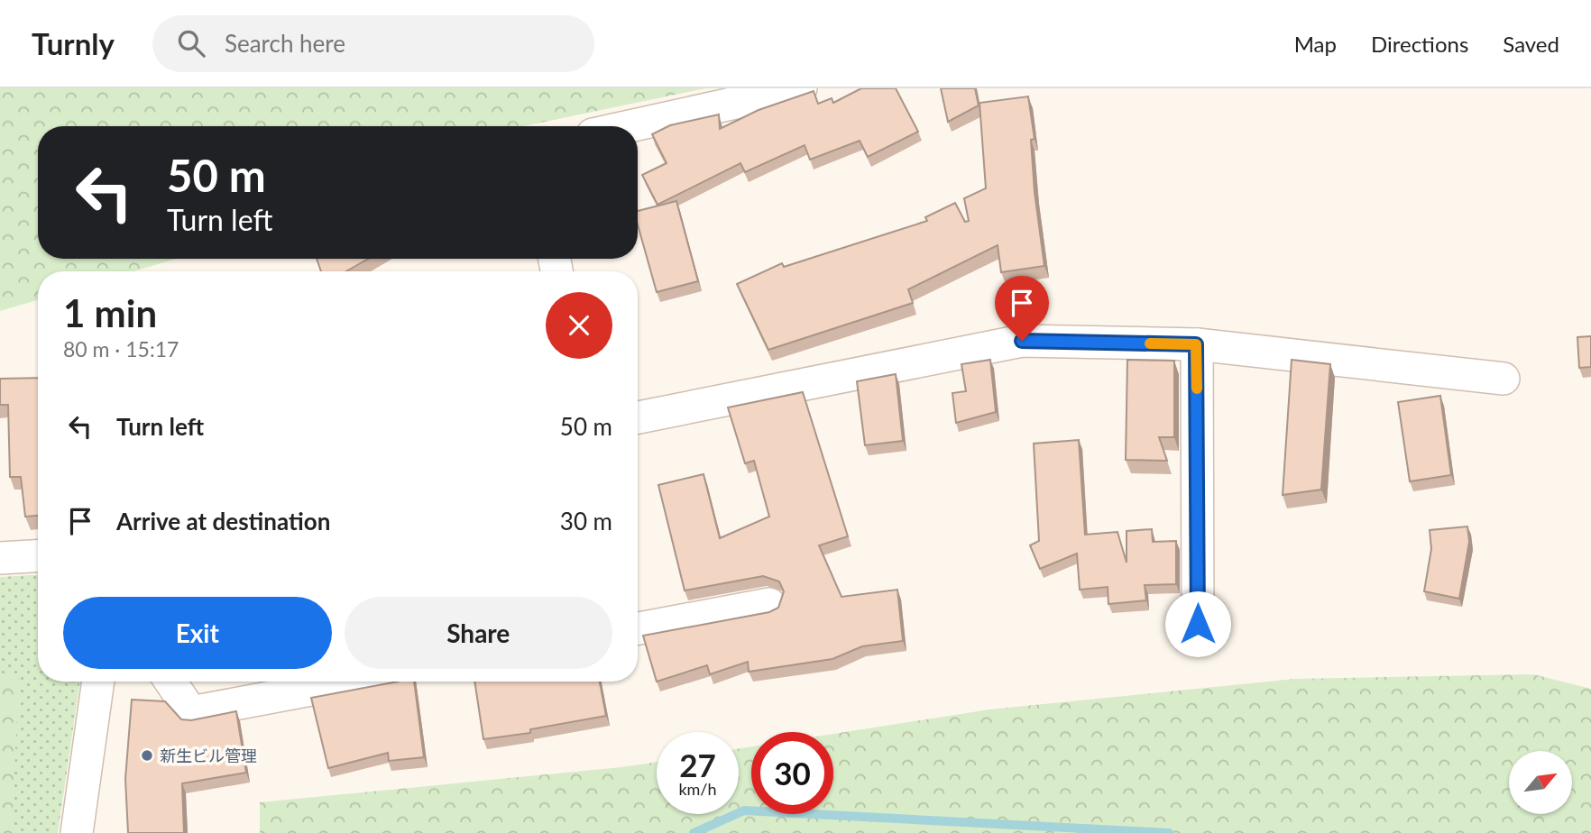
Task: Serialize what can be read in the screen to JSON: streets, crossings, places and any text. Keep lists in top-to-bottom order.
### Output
{
  "places": ["新生ビル管理"],
  "north": "top right",
  "page": {
    "header": "Turnly",
    "search": "Search here",
    "nav": ["Map", "Directions", "Saved"],
    "turn": ["50 m", "Turn left"],
    "heading": ["1 min", "80 m · 15:17"],
    "list": [
      {
        "name": "Turn left",
        "value": "50 m"
      },
      {
        "name": "Arrive at destination",
        "value": "30 m"
      }
    ],
    "buttons": ["Exit", "Share"],
    "speed": "27 km/h",
    "limit": "30"
  }
}
